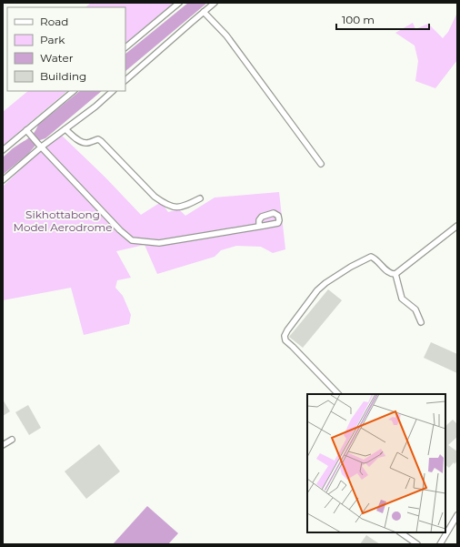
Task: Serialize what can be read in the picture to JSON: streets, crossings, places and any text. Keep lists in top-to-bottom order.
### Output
{
  "parks": ["Sikhottabong Model Aerodrome"],
  "legend": [
    "Road",
    "Park",
    "Water",
    "Building"
  ],
  "scale_bar": "100 m"
}
